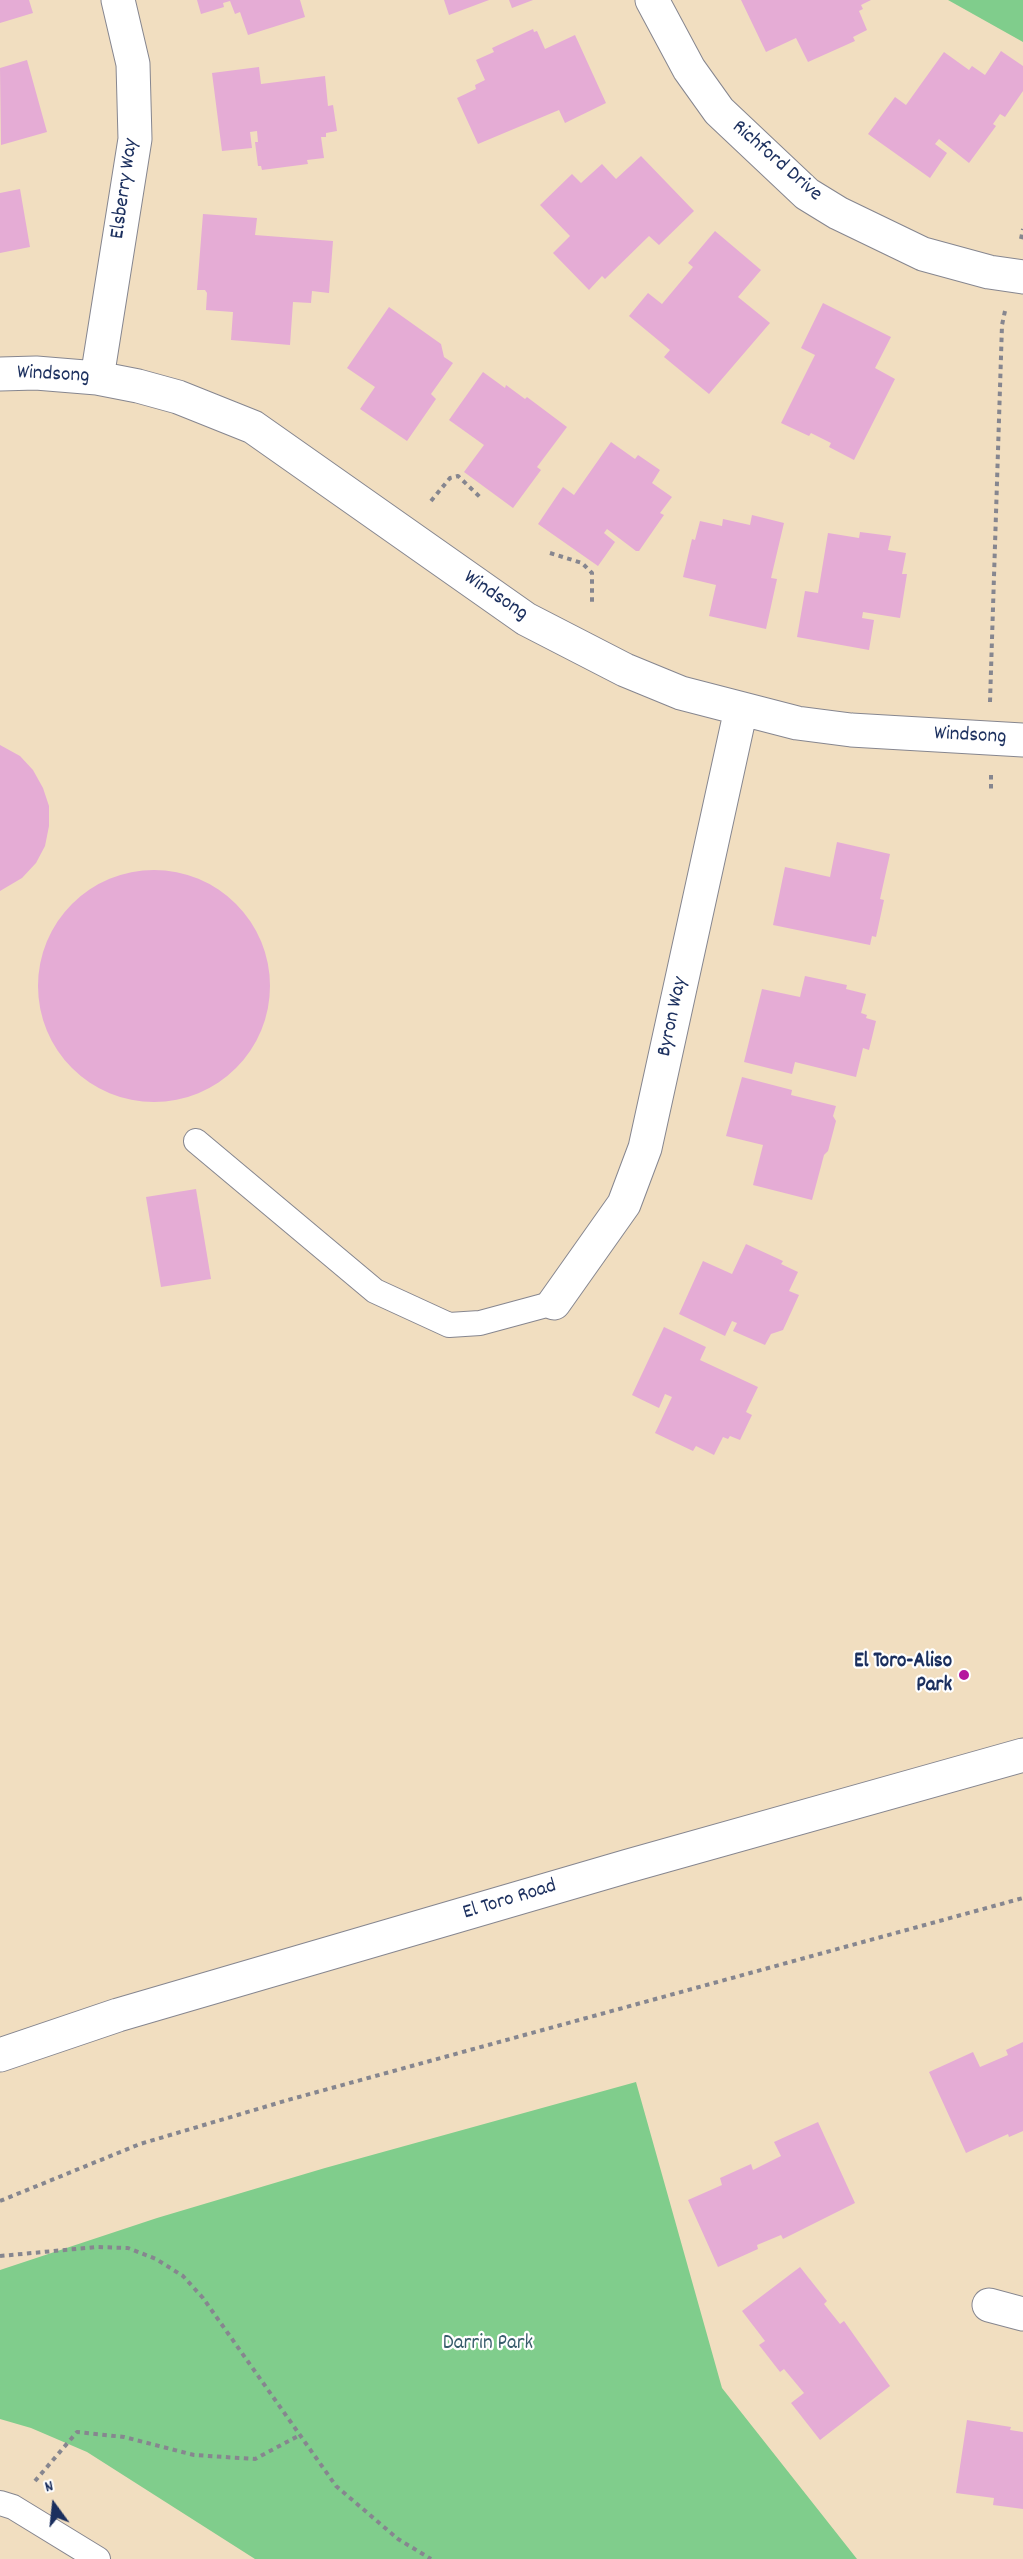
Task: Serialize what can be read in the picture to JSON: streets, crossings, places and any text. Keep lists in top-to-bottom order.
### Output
{
  "streets": {
    "street": [
      "Richford Drive",
      "Elsberry Way",
      "Windsong",
      "Byron Way",
      "El Toro Road"
    ]
  },
  "crossings": [
    ["Elsberry Way", "Windsong"],
    ["Windsong", "Byron Way"]
  ],
  "parks": ["Darrin Park"],
  "places": ["El Toro-Aliso Park"],
  "north": "top"
}
